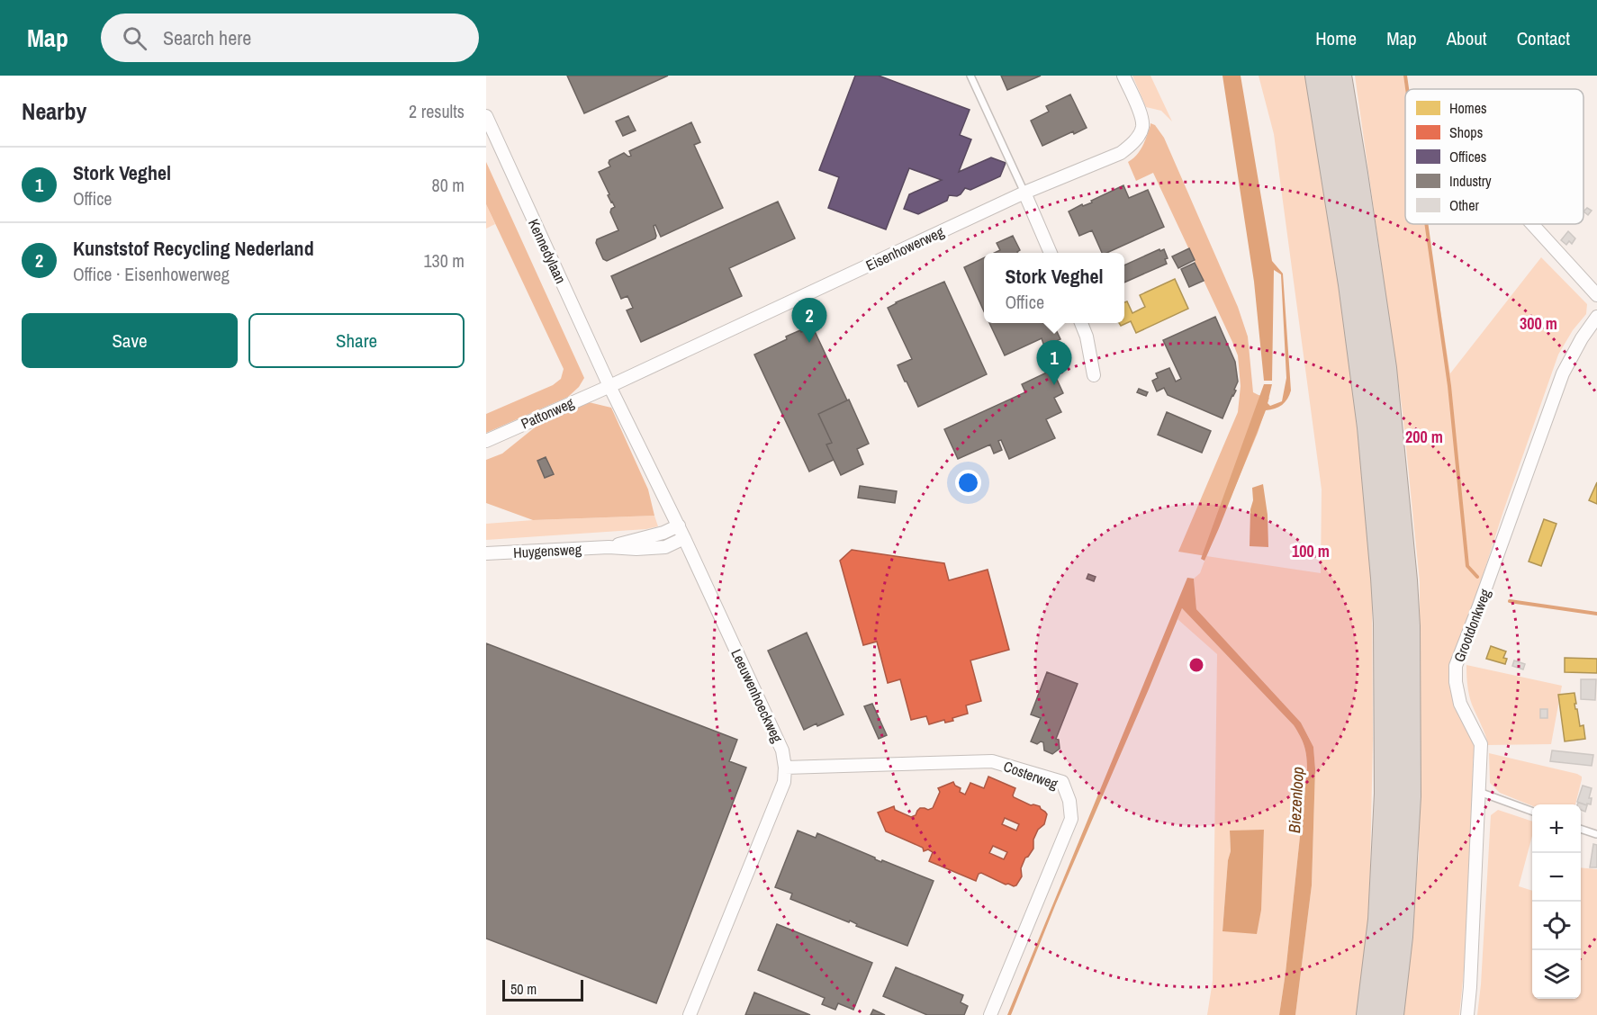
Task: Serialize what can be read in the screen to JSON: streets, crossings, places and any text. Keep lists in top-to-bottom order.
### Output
{
  "streets": {
    "street": [
      "Eisenhowerweg",
      "Kennedylaan",
      "Pattonweg",
      "Huygensweg",
      "Grootdonkweg",
      "Leeuwenhoeckweg",
      "Costerweg"
    ]
  },
  "crossings": [
    ["Eisenhowerweg", "Kennedylaan"],
    ["Eisenhowerweg", "Pattonweg"],
    ["Eisenhowerweg", "Leeuwenhoeckweg"],
    ["Kennedylaan", "Pattonweg"],
    ["Kennedylaan", "Leeuwenhoeckweg"],
    ["Pattonweg", "Leeuwenhoeckweg"],
    ["Huygensweg", "Leeuwenhoeckweg"],
    ["Leeuwenhoeckweg", "Costerweg"]
  ],
  "water": ["Biezenloop"],
  "legend": [
    "Homes",
    "Shops",
    "Offices",
    "Industry",
    "Other"
  ],
  "scale_bar": "50 m",
  "page": {
    "header": "Map",
    "search": "Search here",
    "nav": [
      "Home",
      "Map",
      "About",
      "Contact"
    ],
    "heading": ["Nearby", "2 results"],
    "list": [
      {
        "mark": "1",
        "name": "Stork Veghel",
        "note": "Office",
        "value": "80 m"
      },
      {
        "mark": "2",
        "name": "Kunststof Recycling Nederland",
        "note": "Office · Eisenhowerweg",
        "value": "130 m"
      }
    ],
    "popup": ["Stork Veghel", "Office"],
    "buttons": ["Save", "Share"],
    "pins": ["2", "1"],
    "map_buttons": ["+", "−"],
    "scale": "50 m"
  },
  "rings": ["300 m", "200 m", "100 m"]
}
